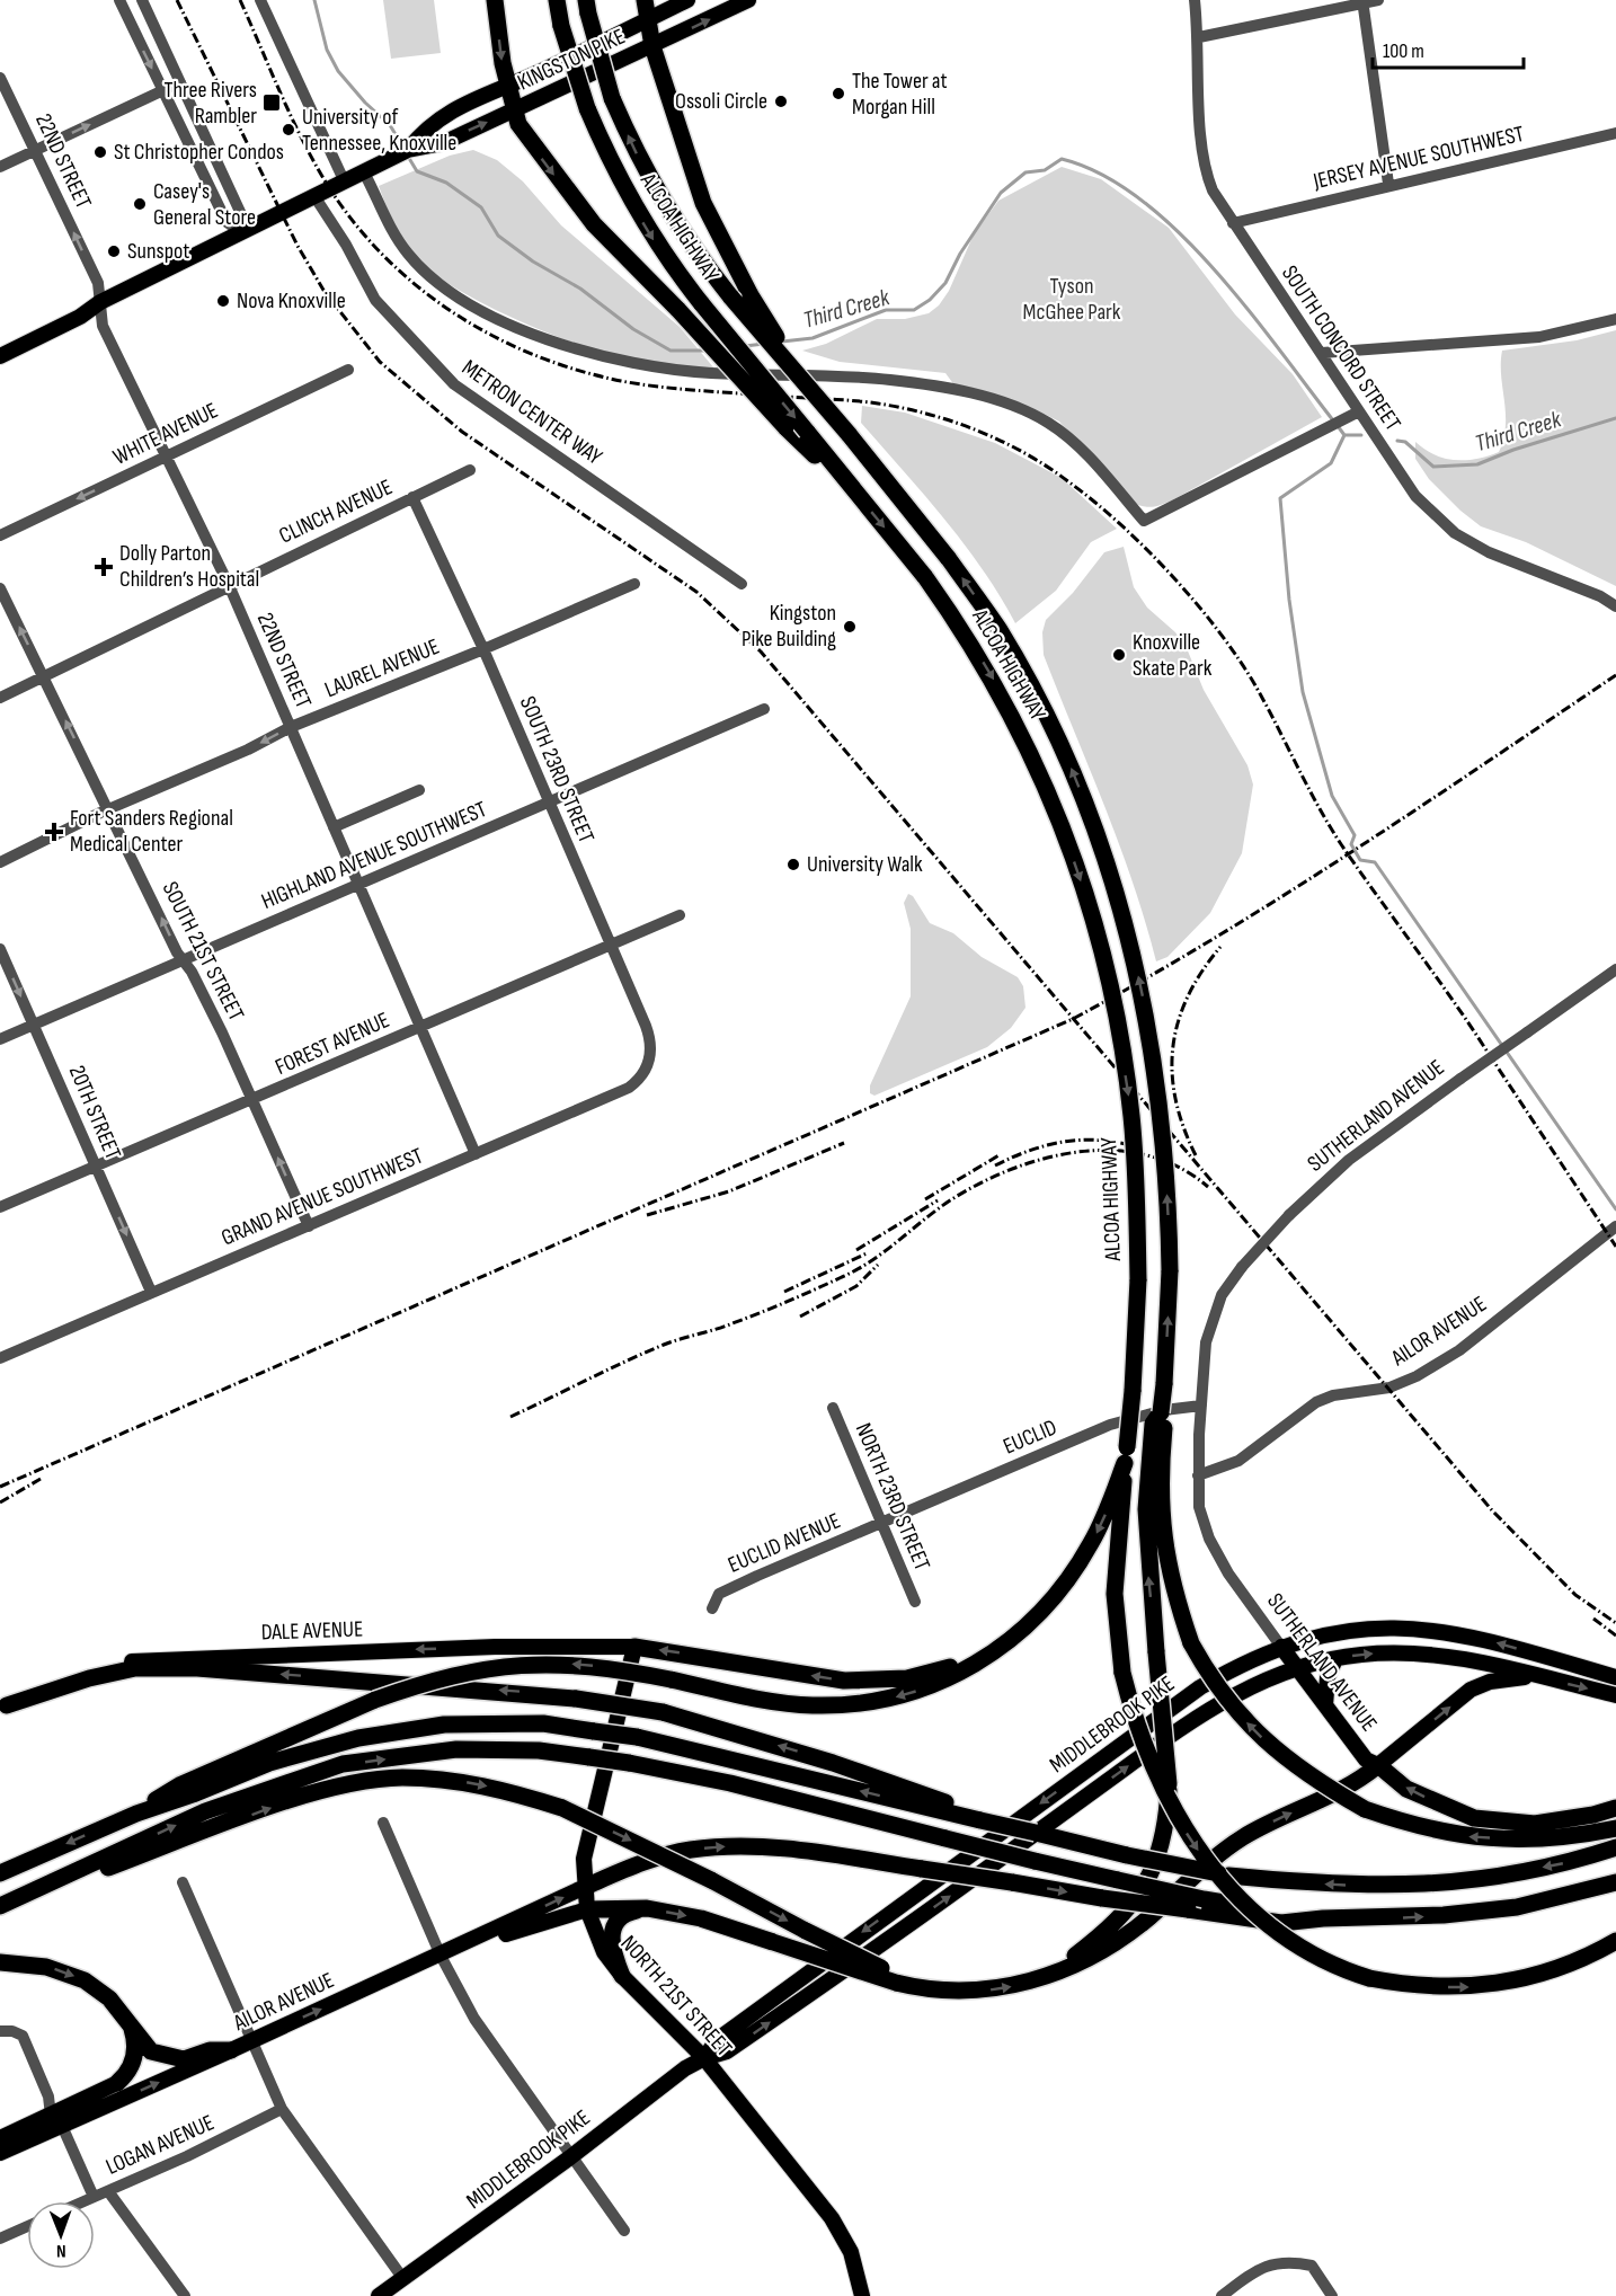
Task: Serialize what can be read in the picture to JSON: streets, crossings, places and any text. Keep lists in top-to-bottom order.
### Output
{
  "streets": {
    "highway": ["ALCOA HIGHWAY"],
    "main road": [
      "KINGSTON PIKE",
      "SUTHERLAND AVENUE",
      "AILOR AVENUE",
      "DALE AVENUE",
      "MIDDLEBROOK PIKE",
      "NORTH 21ST STREET"
    ],
    "street": [
      "JERSEY AVENUE SOUTHWEST",
      "22ND STREET",
      "SOUTH CONCORD STREET",
      "METRON CENTER WAY",
      "WHITE AVENUE",
      "CLINCH AVENUE",
      "LAUREL AVENUE",
      "SOUTH 23RD STREET",
      "HIGHLAND AVENUE SOUTHWEST",
      "SOUTH 21ST STREET",
      "FOREST AVENUE",
      "20TH STREET",
      "GRAND AVENUE SOUTHWEST",
      "EUCLID",
      "NORTH 23RD STREET",
      "EUCLID AVENUE",
      "LOGAN AVENUE"
    ]
  },
  "crossings": [
    ["KINGSTON PIKE", "22ND STREET"],
    ["KINGSTON PIKE", "METRON CENTER WAY"],
    ["JERSEY AVENUE SOUTHWEST", "SOUTH CONCORD STREET"],
    ["22ND STREET", "WHITE AVENUE"],
    ["22ND STREET", "CLINCH AVENUE"],
    ["22ND STREET", "LAUREL AVENUE"],
    ["22ND STREET", "HIGHLAND AVENUE SOUTHWEST"],
    ["22ND STREET", "FOREST AVENUE"],
    ["22ND STREET", "GRAND AVENUE SOUTHWEST"],
    ["CLINCH AVENUE", "SOUTH 23RD STREET"],
    ["CLINCH AVENUE", "SOUTH 21ST STREET"],
    ["LAUREL AVENUE", "SOUTH 23RD STREET"],
    ["LAUREL AVENUE", "SOUTH 21ST STREET"],
    ["SOUTH 23RD STREET", "HIGHLAND AVENUE SOUTHWEST"],
    ["SOUTH 23RD STREET", "FOREST AVENUE"],
    ["SOUTH 23RD STREET", "GRAND AVENUE SOUTHWEST"],
    ["HIGHLAND AVENUE SOUTHWEST", "SOUTH 21ST STREET"],
    ["HIGHLAND AVENUE SOUTHWEST", "20TH STREET"],
    ["SOUTH 21ST STREET", "FOREST AVENUE"],
    ["SOUTH 21ST STREET", "GRAND AVENUE SOUTHWEST"],
    ["FOREST AVENUE", "20TH STREET"],
    ["20TH STREET", "GRAND AVENUE SOUTHWEST"],
    ["SUTHERLAND AVENUE", "AILOR AVENUE"],
    ["SUTHERLAND AVENUE", "EUCLID"],
    ["SUTHERLAND AVENUE", "MIDDLEBROOK PIKE"],
    ["AILOR AVENUE", "NORTH 21ST STREET"],
    ["EUCLID", "NORTH 23RD STREET"],
    ["EUCLID", "EUCLID AVENUE"],
    ["NORTH 23RD STREET", "EUCLID AVENUE"],
    ["DALE AVENUE", "NORTH 21ST STREET"],
    ["MIDDLEBROOK PIKE", "NORTH 21ST STREET"]
  ],
  "one_way": [
    "WHITE AVENUE",
    "SOUTH 21ST STREET",
    "20TH STREET",
    "AILOR AVENUE",
    "DALE AVENUE"
  ],
  "water": ["Third Creek"],
  "parks": ["Tyson McGhee Park"],
  "places": {
    "other": [
      "The Tower at Morgan Hill",
      "Ossoli Circle",
      "University of Tennessee, Knoxville",
      "St Christopher Condos",
      "Casey's General Store",
      "Sunspot",
      "Nova Knoxville",
      "Kingston Pike Building",
      "Knoxville Skate Park",
      "University Walk"
    ],
    "transit": ["Three Rivers Rambler"],
    "health": ["Dolly Parton Children’s Hospital", "Fort Sanders Regional Medical Center"]
  },
  "scale_bar": "100 m",
  "north": "bottom"
}
